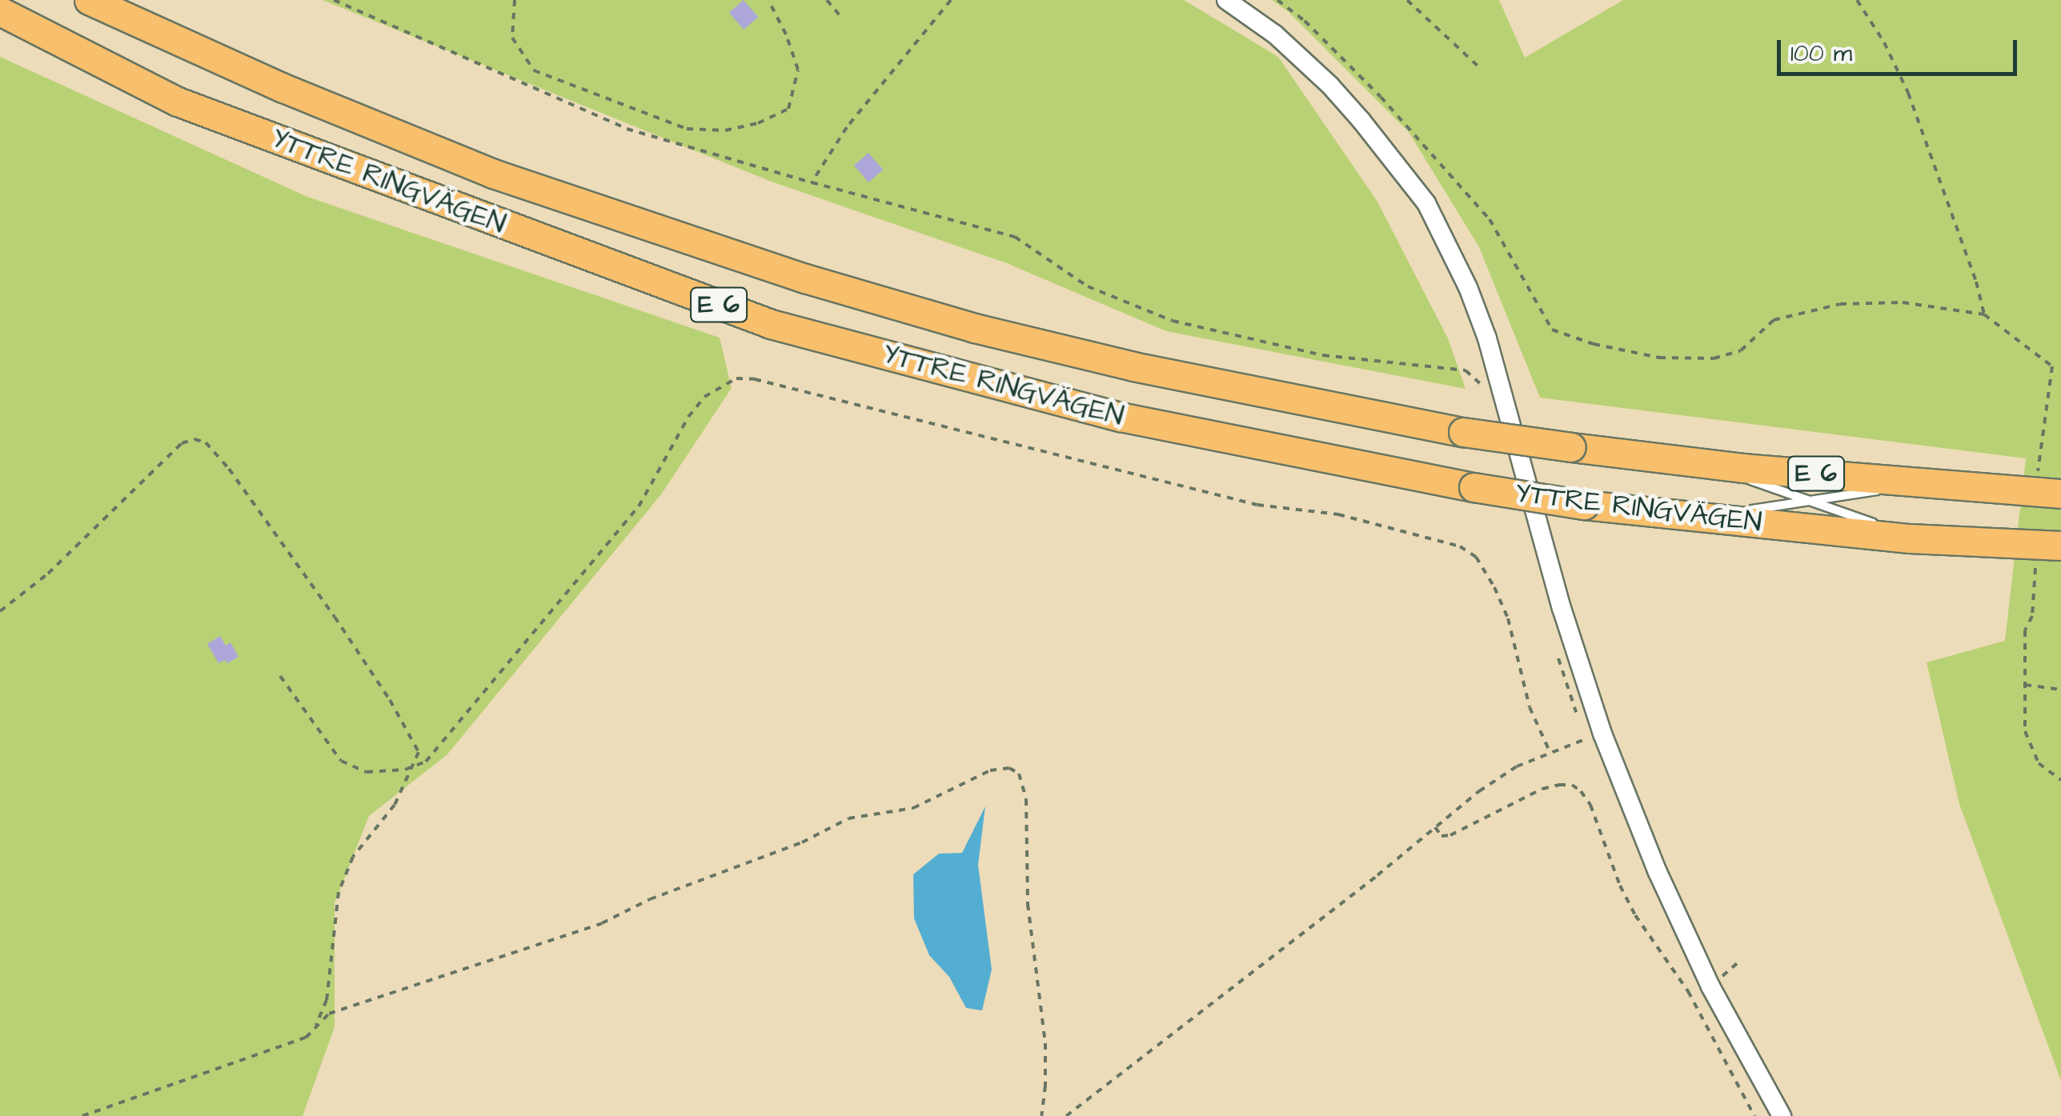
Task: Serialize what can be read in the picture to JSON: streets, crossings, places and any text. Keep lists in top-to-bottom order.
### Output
{
  "streets": {
    "highway": ["YTTRE RINGVÄGEN", "E 6"]
  },
  "scale_bar": "100 m"
}
